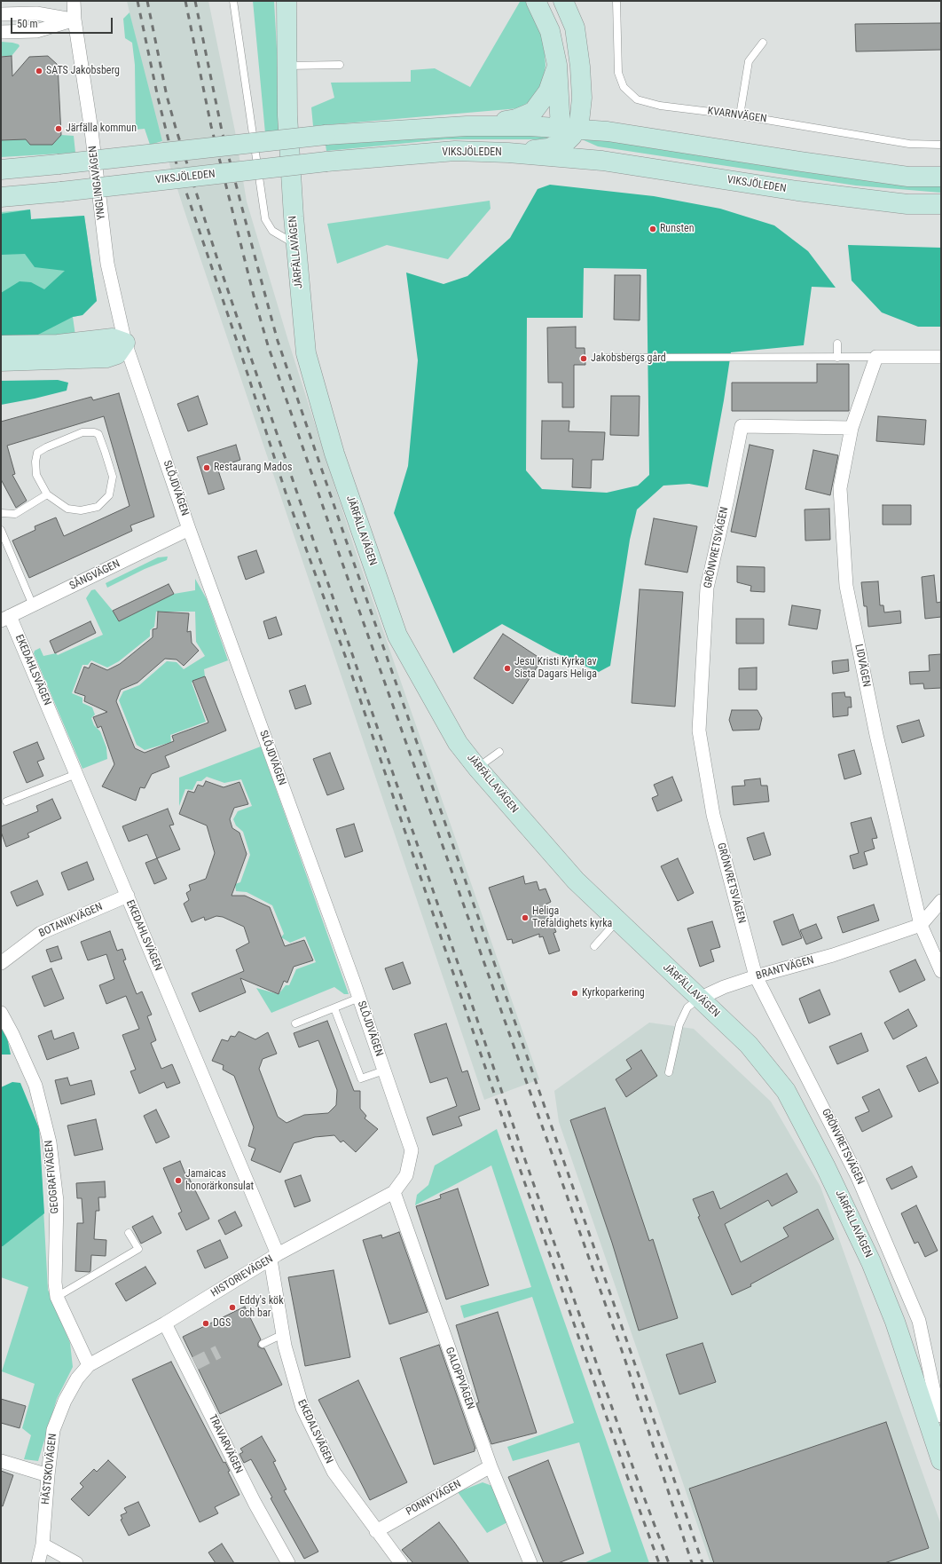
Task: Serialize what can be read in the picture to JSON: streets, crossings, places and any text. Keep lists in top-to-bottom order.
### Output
{
  "streets": {
    "street": [
      "VIKSJÖLEDEN",
      "YNGLINGAVÄGEN",
      "JÄRFÄLLAVÄGEN",
      "SLÖJDVÄGEN",
      "GRÖNVRETSVÄGEN",
      "SÅNGVÄGEN",
      "LIDVÄGEN",
      "EKEDAHLSVÄGEN",
      "BOTANIKVÄGEN",
      "BRANTVÄGEN",
      "GEOGRAFIVÄGEN",
      "HISTORIEVÄGEN",
      "GALOPPVÄGEN",
      "EKEDALSVÄGEN",
      "TRAVARVÄGEN",
      "HÄSTSKOVÄGEN",
      "PONNYVÄGEN"
    ],
    "lane": ["KVARNVÄGEN"]
  },
  "crossings": [
    ["YNGLINGAVÄGEN", "SLÖJDVÄGEN"],
    ["JÄRFÄLLAVÄGEN", "BRANTVÄGEN"],
    ["SLÖJDVÄGEN", "SÅNGVÄGEN"],
    ["SLÖJDVÄGEN", "HISTORIEVÄGEN"],
    ["GRÖNVRETSVÄGEN", "LIDVÄGEN"],
    ["GRÖNVRETSVÄGEN", "BRANTVÄGEN"],
    ["SÅNGVÄGEN", "EKEDAHLSVÄGEN"],
    ["LIDVÄGEN", "BRANTVÄGEN"],
    ["EKEDAHLSVÄGEN", "BOTANIKVÄGEN"],
    ["EKEDAHLSVÄGEN", "HISTORIEVÄGEN"],
    ["EKEDAHLSVÄGEN", "EKEDALSVÄGEN"],
    ["GEOGRAFIVÄGEN", "HISTORIEVÄGEN"],
    ["HISTORIEVÄGEN", "GALOPPVÄGEN"],
    ["HISTORIEVÄGEN", "EKEDALSVÄGEN"],
    ["HISTORIEVÄGEN", "TRAVARVÄGEN"],
    ["HISTORIEVÄGEN", "HÄSTSKOVÄGEN"],
    ["GALOPPVÄGEN", "PONNYVÄGEN"],
    ["EKEDALSVÄGEN", "PONNYVÄGEN"]
  ],
  "places": [
    "SATS Jakobsberg",
    "Järfälla kommun",
    "Runsten",
    "Jakobsbergs gård",
    "Restaurang Mados",
    "Jesu Kristi Kyrka av Sista Dagars Heliga",
    "Heliga Trefaldighets kyrka",
    "Kyrkoparkering",
    "Jamaicas honorärkonsulat",
    "Eddy's kök och bar",
    "DGS"
  ],
  "scale_bar": "50 m"
}
